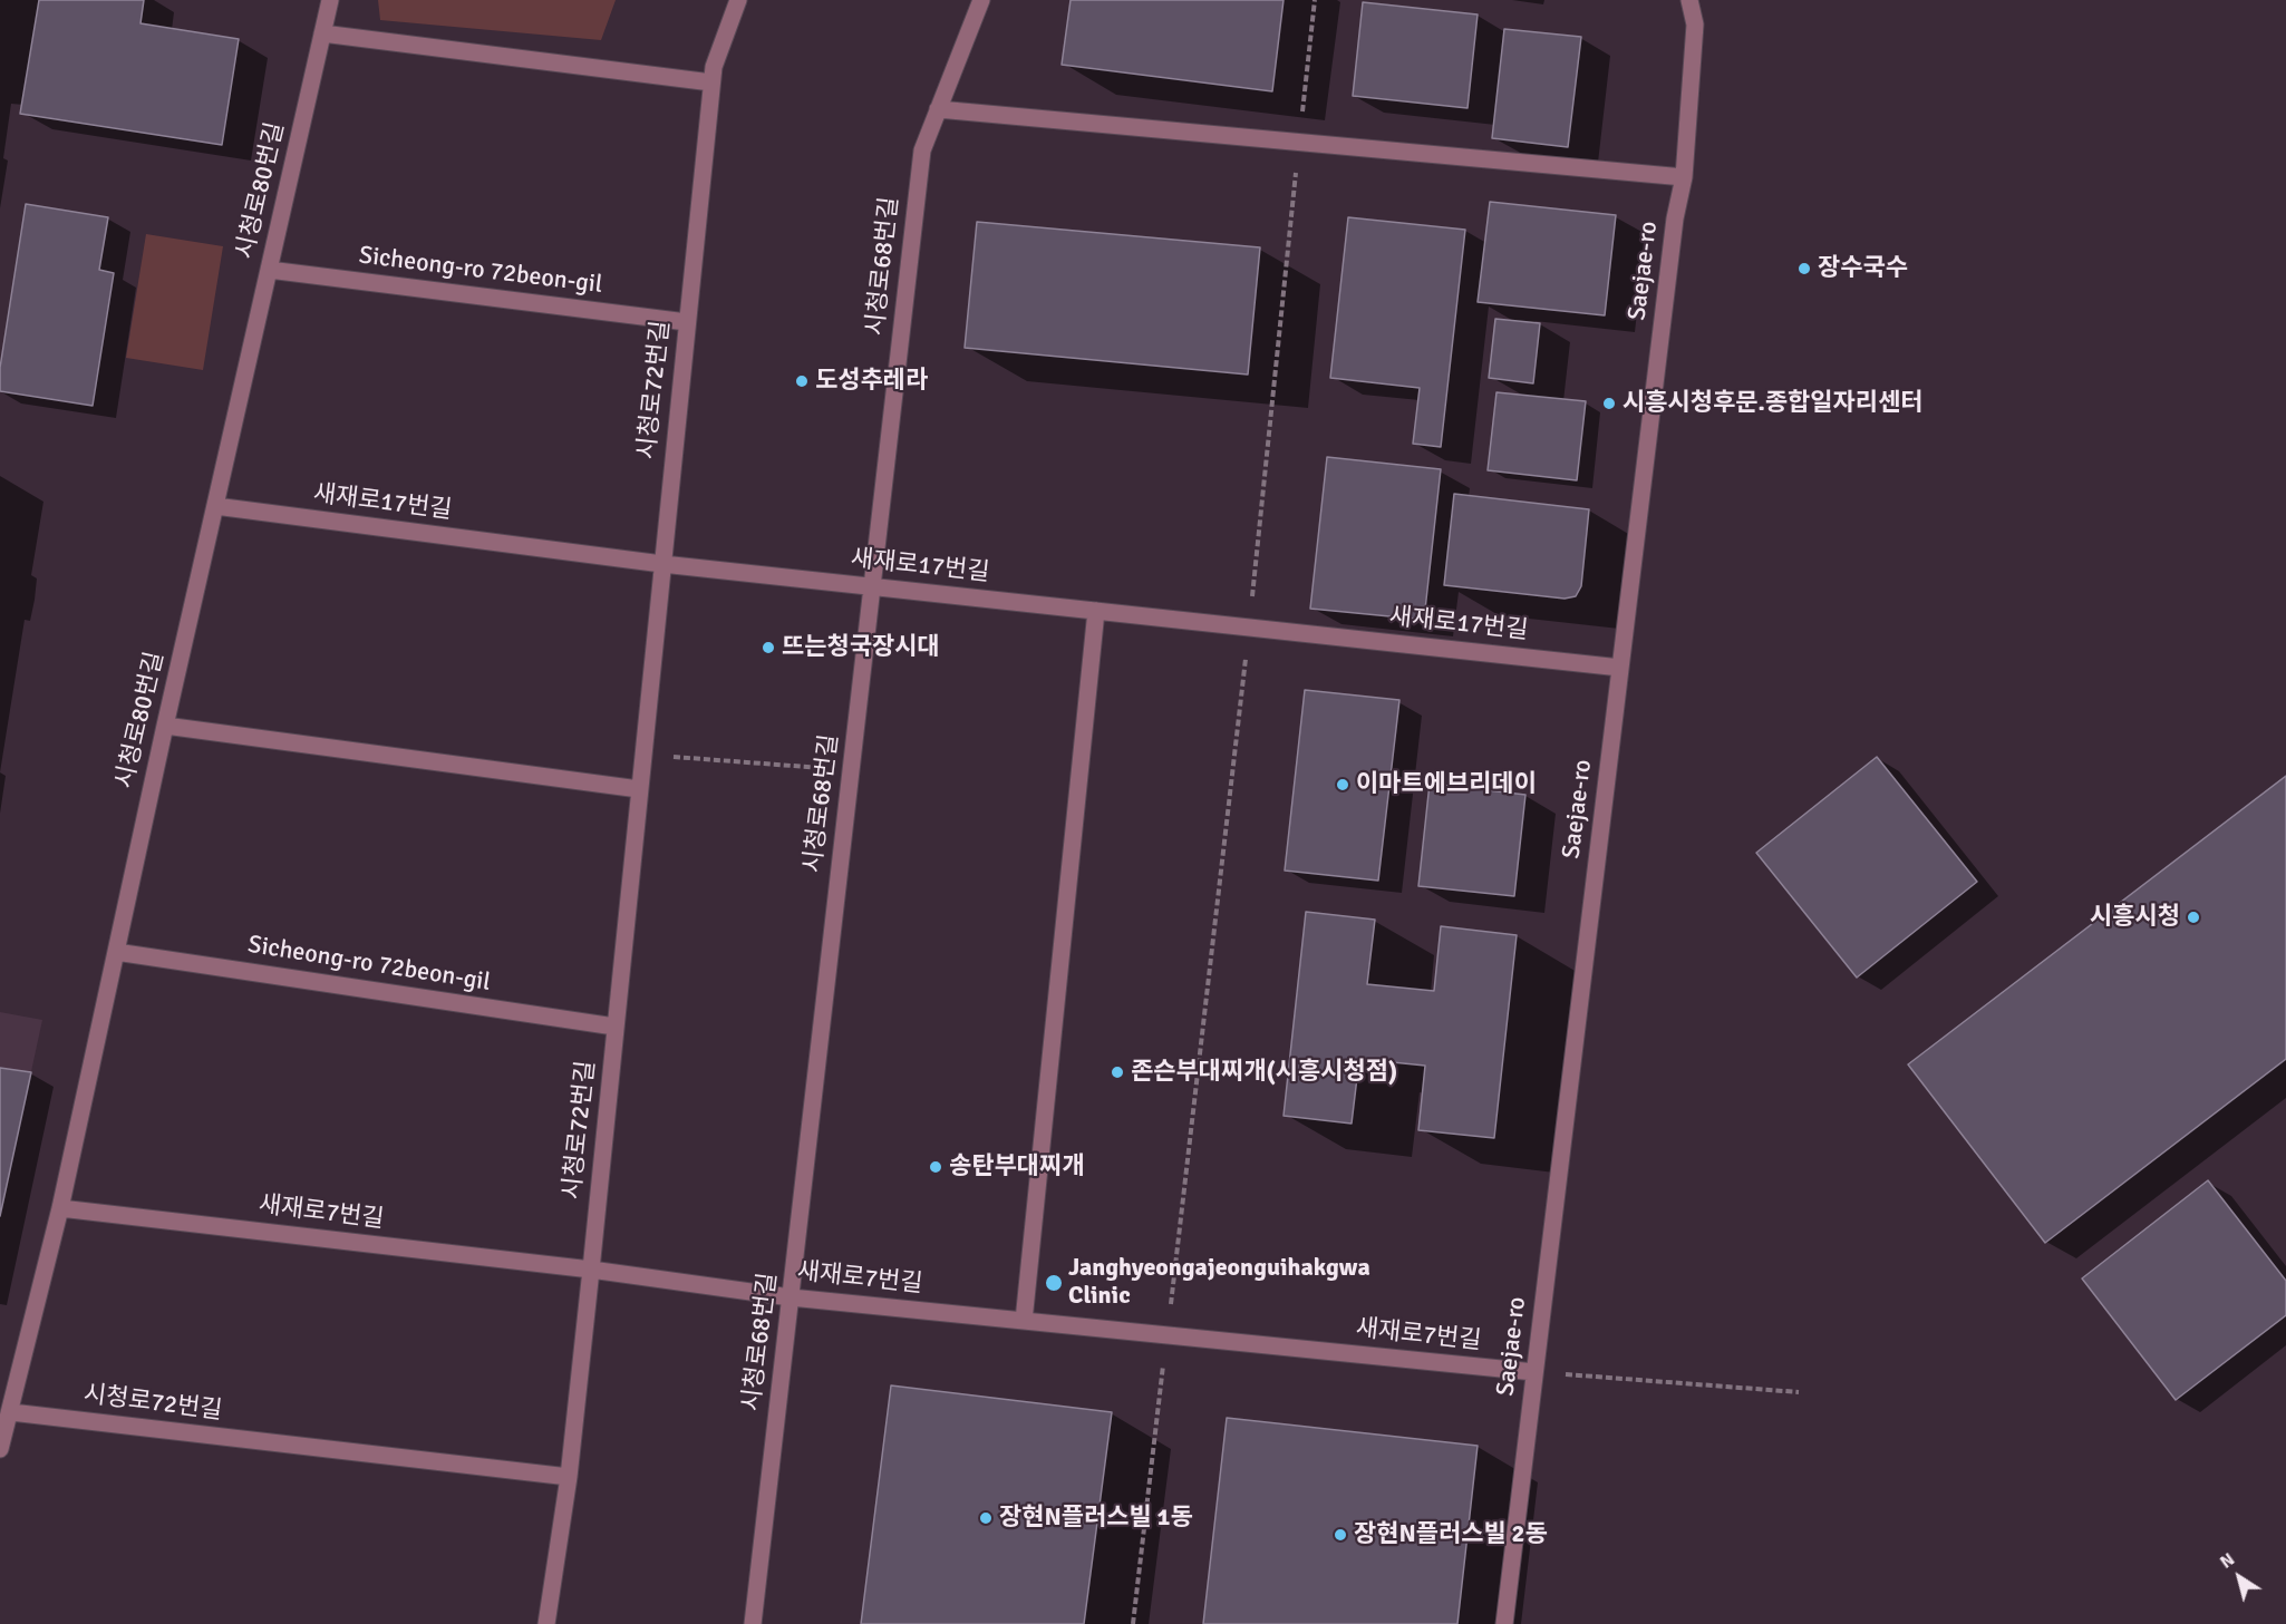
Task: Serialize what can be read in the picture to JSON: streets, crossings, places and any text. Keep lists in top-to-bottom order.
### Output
{
  "streets": {
    "street": [
      "시청로80번길",
      "시청로68번길",
      "Sicheong-ro 72beon-gil",
      "Saejae-ro",
      "시청로72번길",
      "새재로17번길",
      "새재로7번길"
    ]
  },
  "crossings": [
    ["시청로80번길", "Sicheong-ro 72beon-gil"],
    ["시청로80번길", "시청로72번길"],
    ["시청로80번길", "새재로17번길"],
    ["시청로80번길", "새재로7번길"],
    ["시청로68번길", "새재로17번길"],
    ["시청로68번길", "새재로7번길"],
    ["Sicheong-ro 72beon-gil", "시청로72번길"],
    ["Saejae-ro", "새재로17번길"],
    ["Saejae-ro", "새재로7번길"],
    ["시청로72번길", "새재로17번길"],
    ["시청로72번길", "새재로7번길"]
  ],
  "places": [
    "장수국수",
    "도성추레라",
    "시흥시청후문.종합일자리센터",
    "뜨는청국장시대",
    "이마트에브리데이",
    "시흥시청",
    "존슨부대찌개(시흥시청점)",
    "송탄부대찌개",
    "Janghyeongajeonguihakgwa Clinic",
    "장현N플러스빌 1동",
    "장현N플러스빌 2동"
  ],
  "north": "top left"
}
